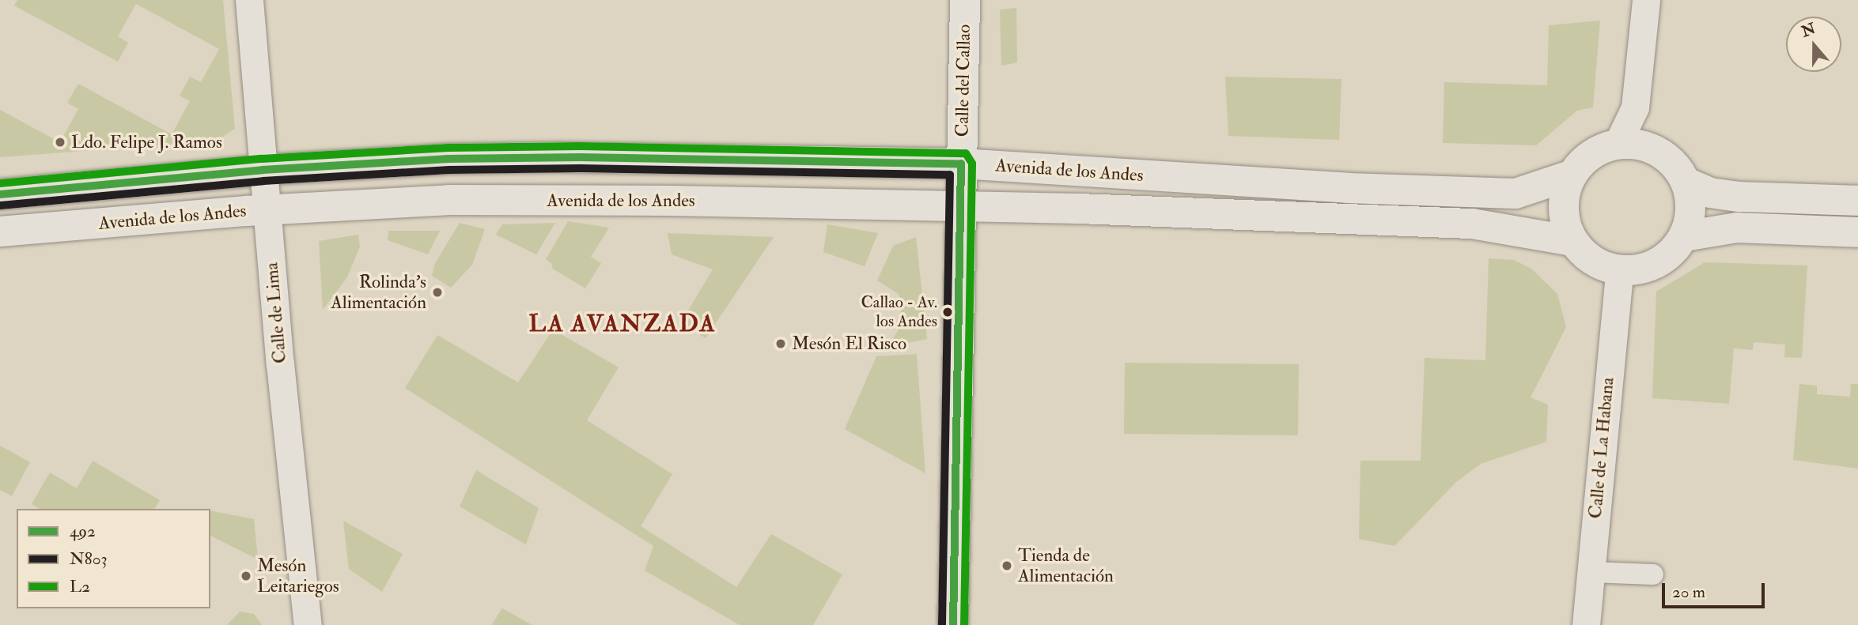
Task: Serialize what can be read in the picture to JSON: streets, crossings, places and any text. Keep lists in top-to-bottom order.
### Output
{
  "streets": {
    "main road": ["Calle del Callao", "Avenida de los Andes"],
    "street": ["Calle de Lima", "Calle de La Habana"]
  },
  "crossings": [
    ["Calle del Callao", "Avenida de los Andes"],
    ["Avenida de los Andes", "Calle de Lima"],
    ["Avenida de los Andes", "Calle de La Habana"]
  ],
  "districts": ["LA AVANZADA"],
  "places": [
    "Ldo. Felipe J. Ramos",
    "Rolinda's Alimentación",
    "Callao - Av. los Andes",
    "Mesón El Risco",
    "Tienda de Alimentación",
    "Mesón Leitariegos"
  ],
  "lines": ["transit line L2", "transit line 492", "transit line N803"],
  "legend": ["492", "N803", "L2"],
  "scale_bar": "20 m",
  "north": "top"
}
